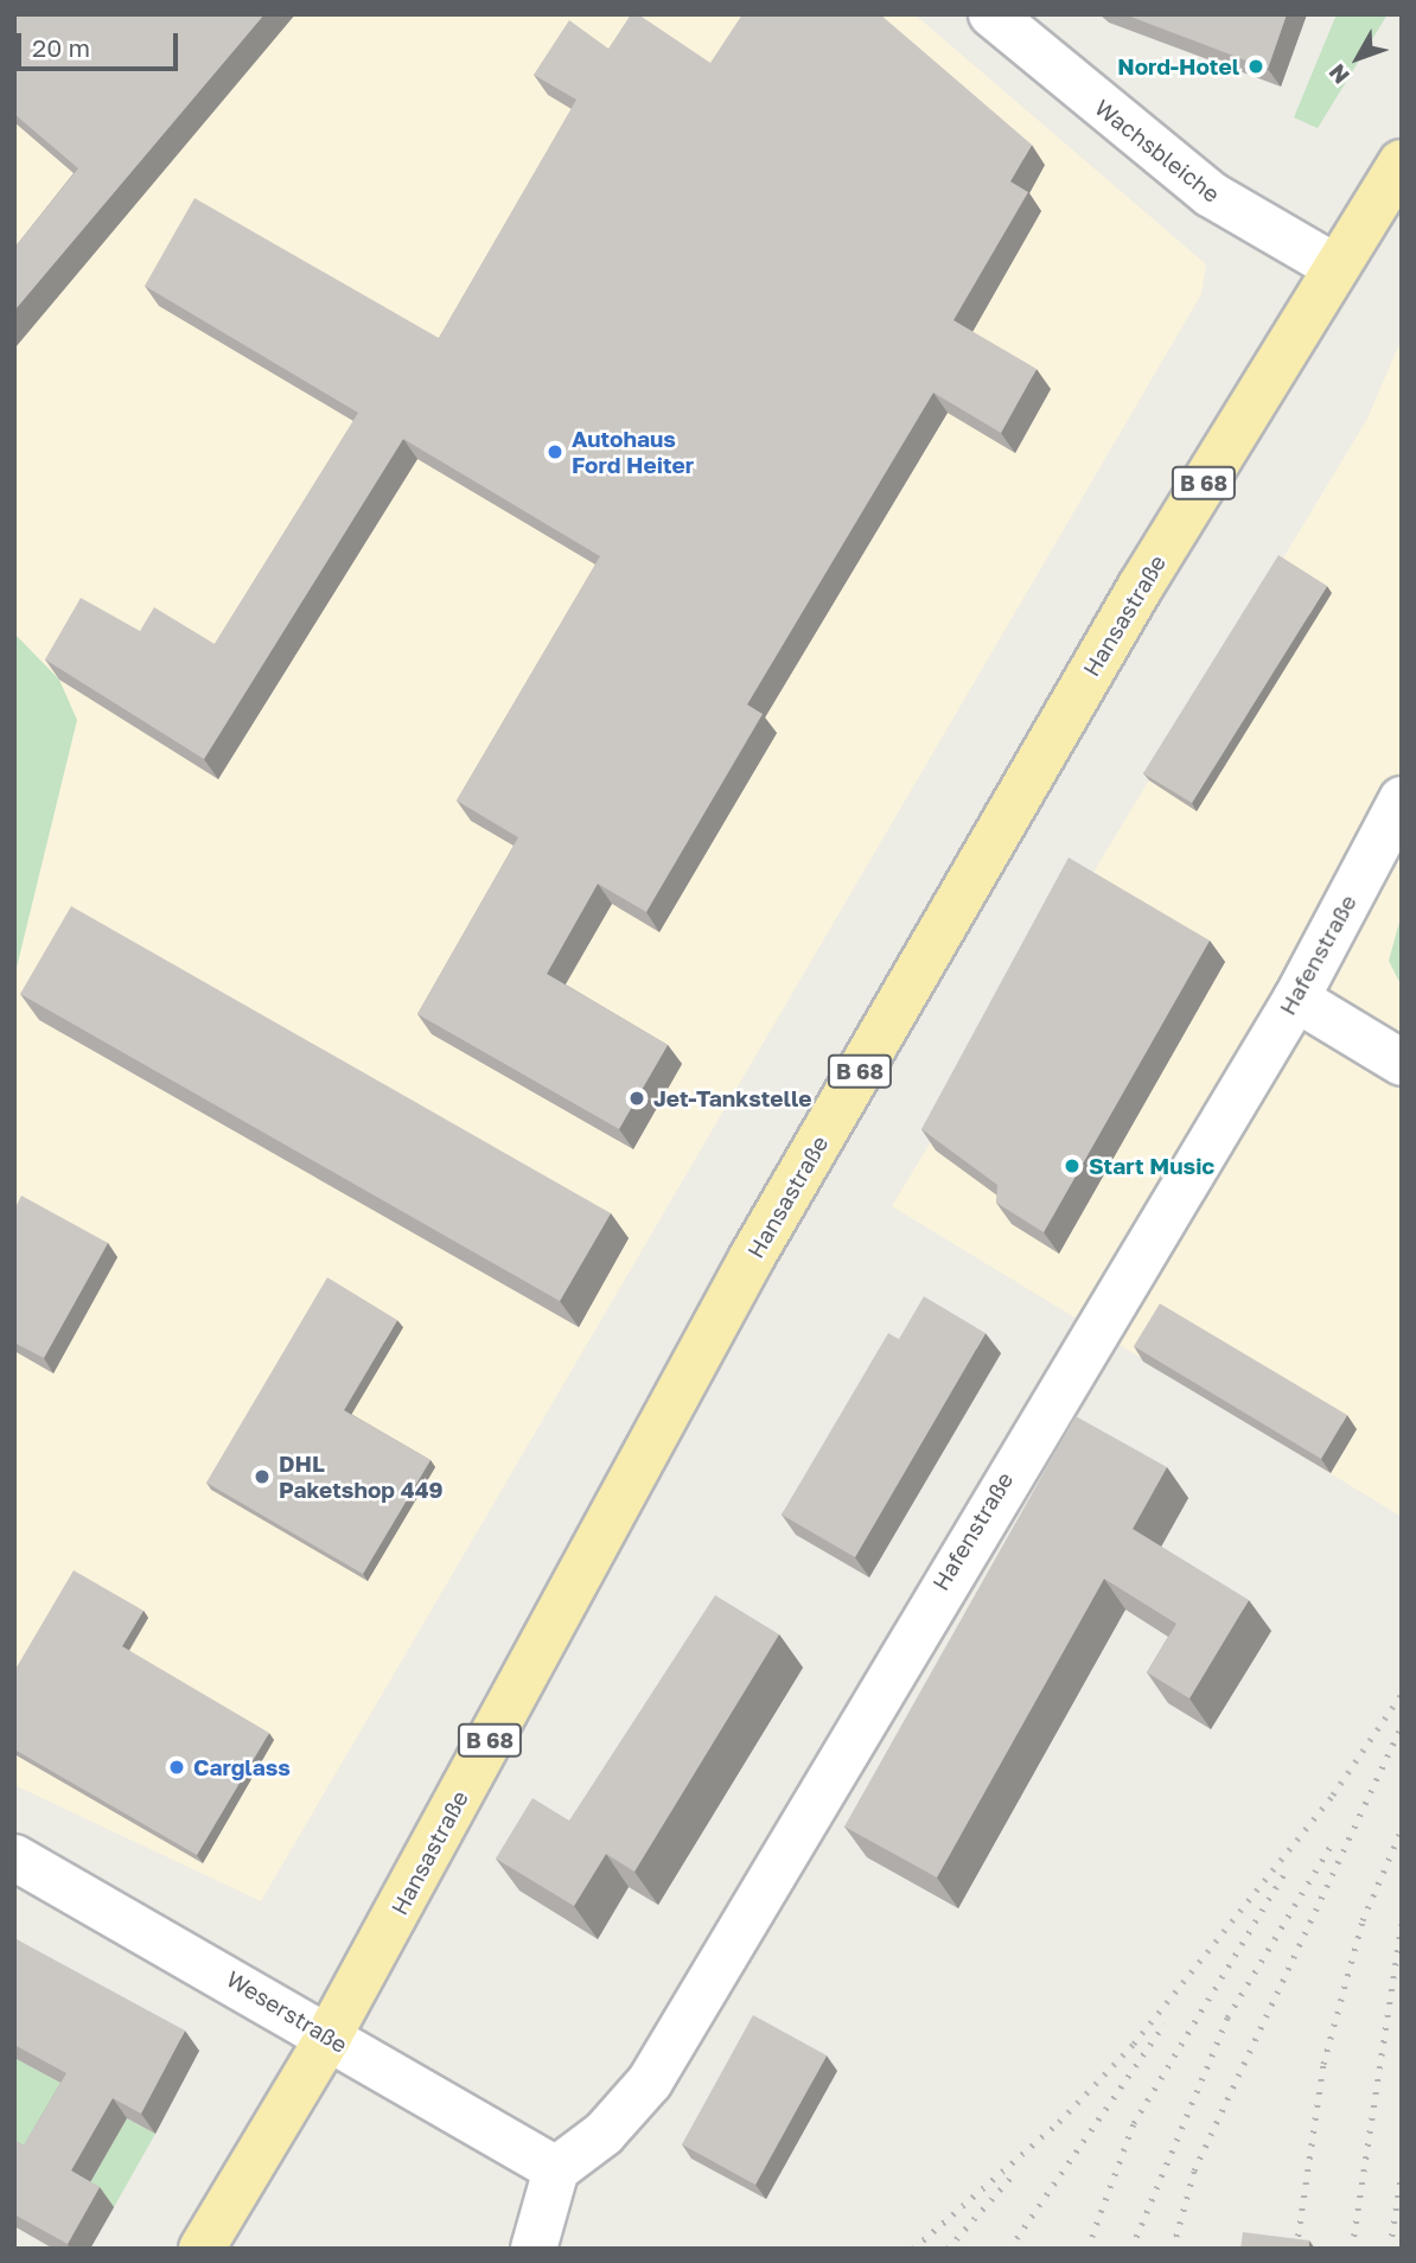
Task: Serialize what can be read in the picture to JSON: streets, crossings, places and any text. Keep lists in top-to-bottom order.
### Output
{
  "streets": {
    "main road": ["B 68", "Hansastraße"],
    "street": ["Wachsbleiche", "Hafenstraße", "Weserstraße"]
  },
  "crossings": [
    ["Wachsbleiche", "Hansastraße"],
    ["Hansastraße", "Weserstraße"],
    ["Hafenstraße", "Weserstraße"]
  ],
  "places": [
    "Nord-Hotel",
    "Autohaus Ford Heiter",
    "Jet-Tankstelle",
    "Start Music",
    "DHL Paketshop 449",
    "Carglass"
  ],
  "scale_bar": "20 m",
  "north": "bottom left"
}
